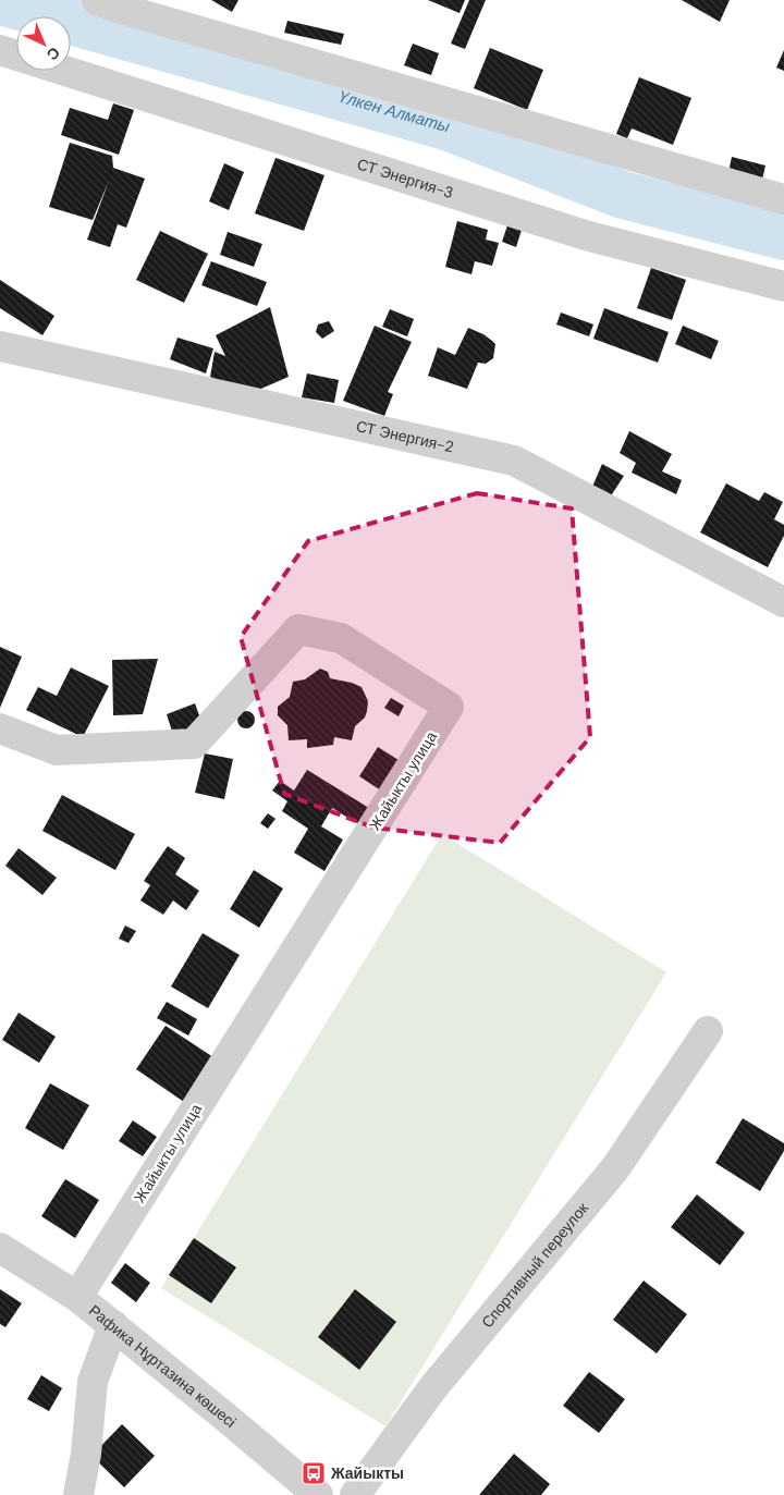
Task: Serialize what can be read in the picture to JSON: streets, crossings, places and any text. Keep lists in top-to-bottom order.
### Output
{
  "streets": {
    "street": [
      "СТ Энергия-3",
      "СТ Энергия-2",
      "Жайыкты улица",
      "Спортивный переулок",
      "Рафика Нұртазина көшесі"
    ]
  },
  "crossings": [
    ["Жайыкты улица", "Рафика Нұртазина көшесі"]
  ],
  "water": ["Үлкен Алматы"],
  "places": {
    "bus stop": ["Жайыкты"]
  },
  "north": "bottom right"
}
